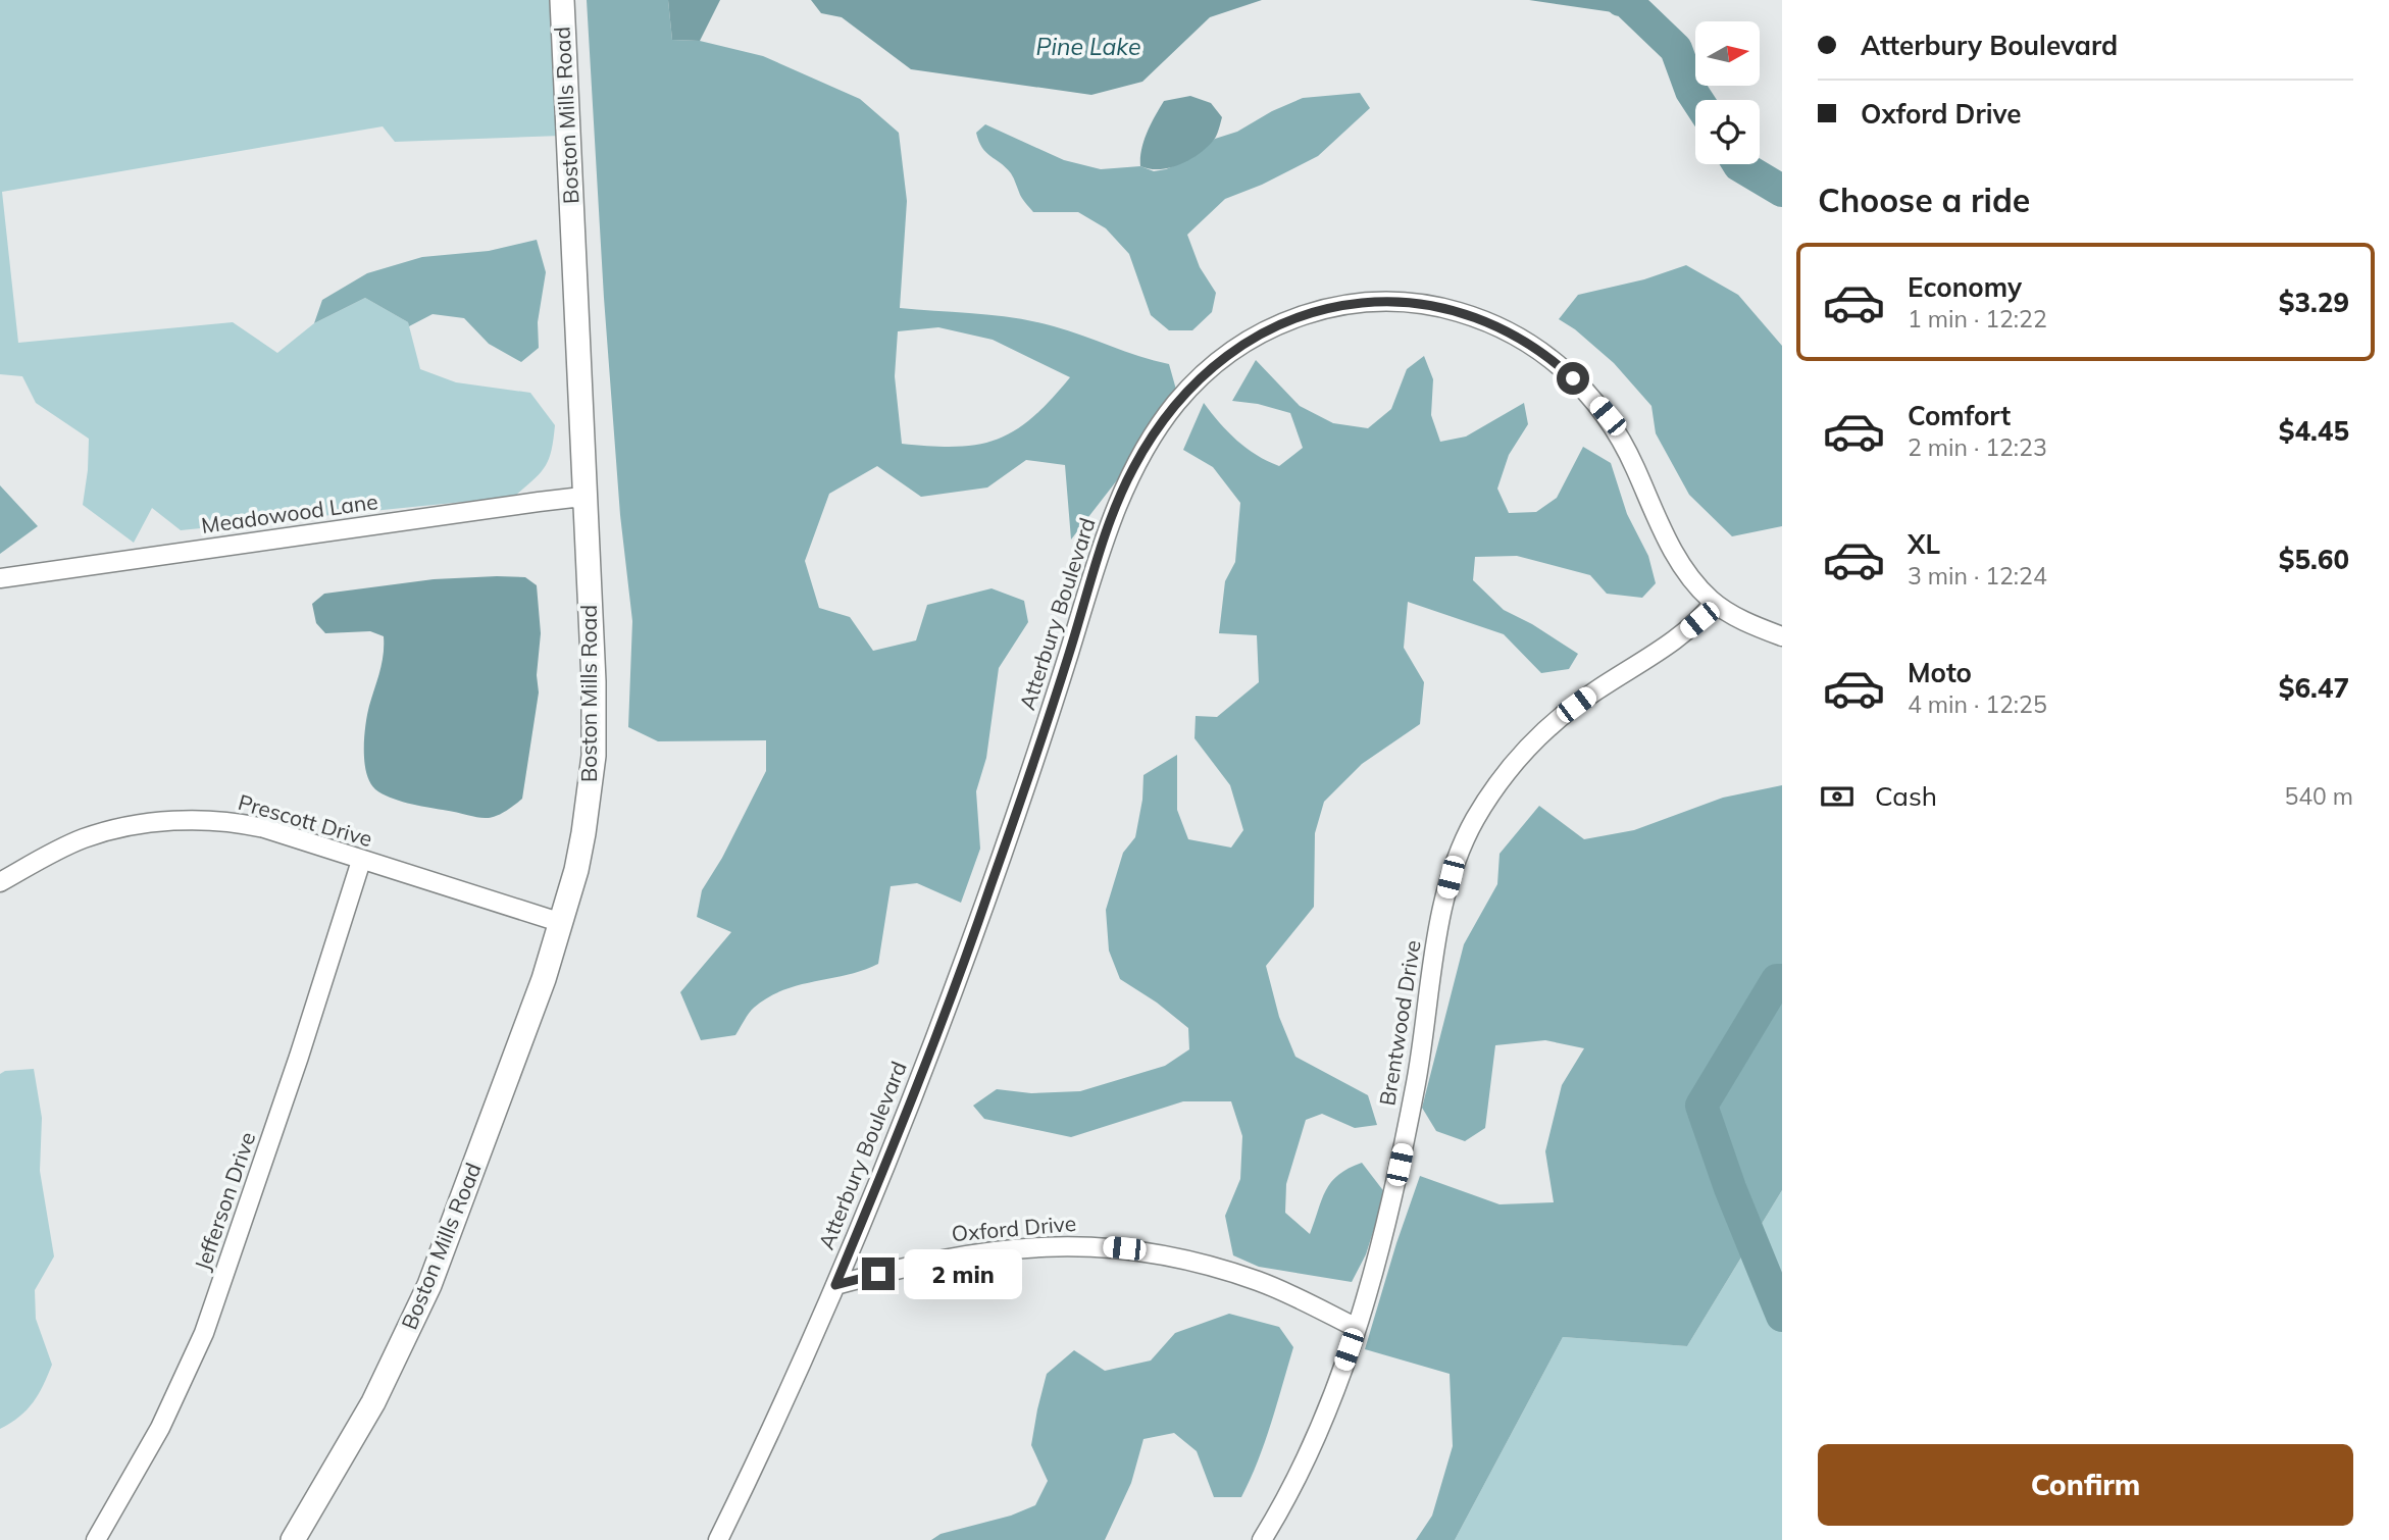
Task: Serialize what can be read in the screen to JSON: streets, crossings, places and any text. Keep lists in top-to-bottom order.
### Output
{
  "streets": {
    "street": [
      "Boston Mills Road",
      "Meadowood Lane",
      "Atterbury Boulevard",
      "Prescott Drive",
      "Brentwood Drive",
      "Jefferson Drive",
      "Oxford Drive"
    ]
  },
  "crossings": [
    ["Boston Mills Road", "Meadowood Lane"],
    ["Boston Mills Road", "Prescott Drive"],
    ["Atterbury Boulevard", "Brentwood Drive"],
    ["Atterbury Boulevard", "Oxford Drive"],
    ["Prescott Drive", "Jefferson Drive"],
    ["Brentwood Drive", "Oxford Drive"]
  ],
  "water": ["Pine Lake"],
  "north": "right",
  "page": {
    "banner": ["Atterbury Boulevard", "Oxford Drive"],
    "heading": "Choose a ride",
    "list": [
      {
        "name": "Economy",
        "note": "1 min · 12:22",
        "value": "$3.29"
      },
      {
        "name": "Comfort",
        "note": "2 min · 12:23",
        "value": "$4.45"
      },
      {
        "name": "XL",
        "note": "3 min · 12:24",
        "value": "$5.60"
      },
      {
        "name": "Moto",
        "note": "4 min · 12:25",
        "value": "$6.47"
      }
    ],
    "pay": ["Cash", "540 m"],
    "bubble": "2 min",
    "buttons": "Confirm"
  }
}
